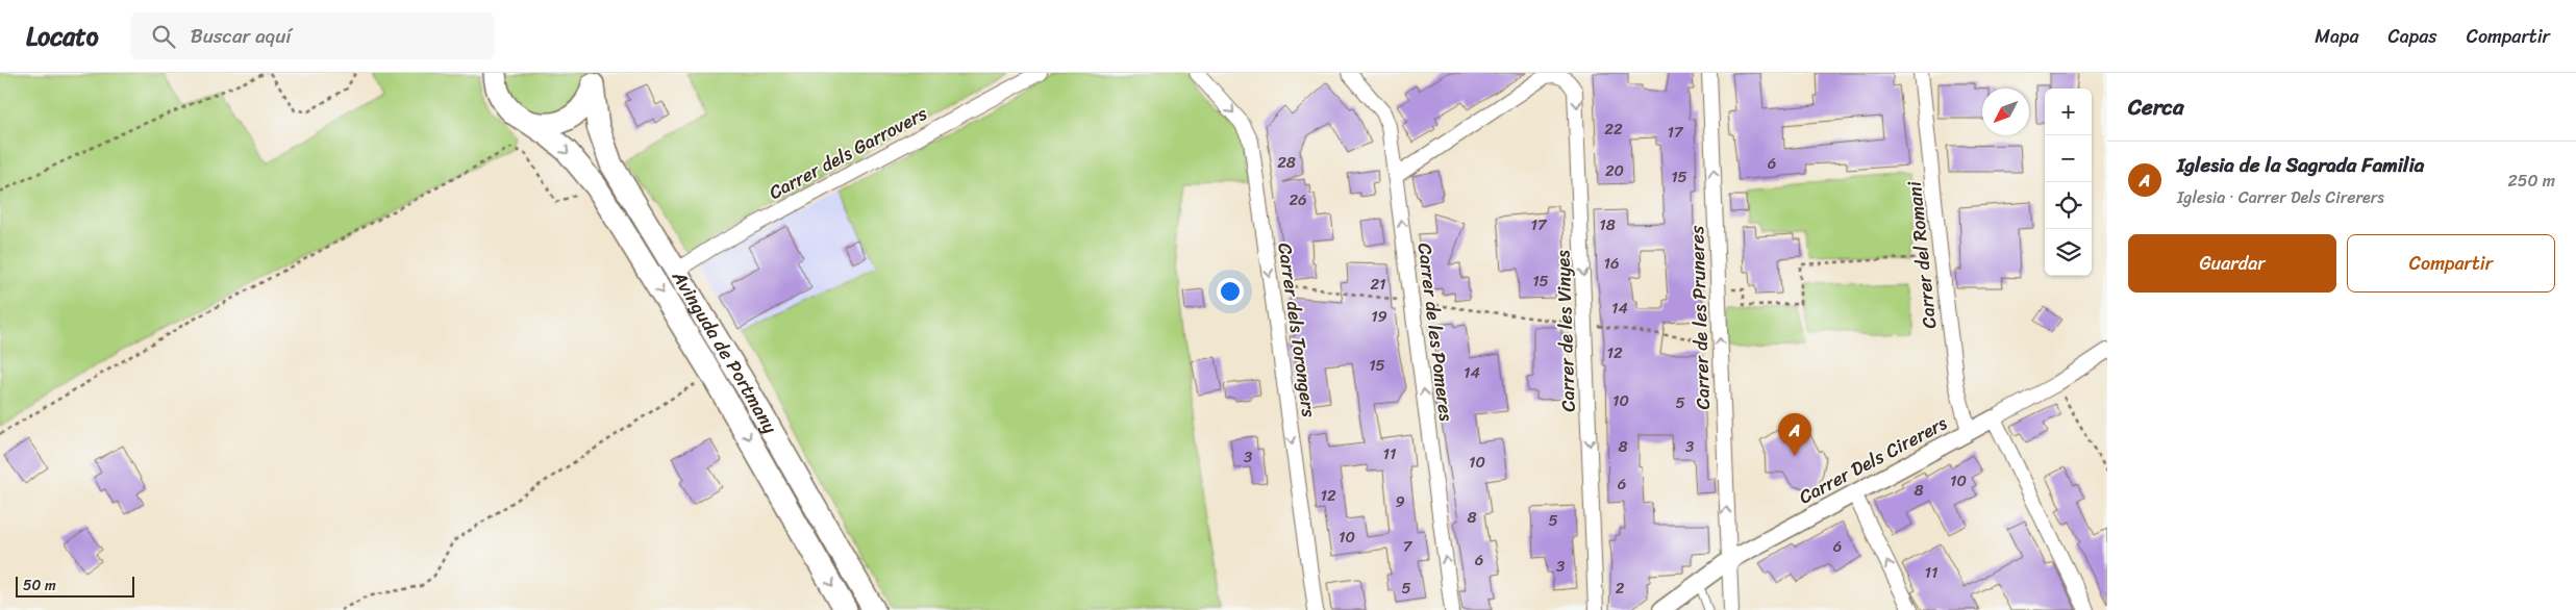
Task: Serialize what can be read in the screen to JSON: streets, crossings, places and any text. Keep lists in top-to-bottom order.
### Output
{
  "streets": {
    "main road": ["Avinguda de Portmany"],
    "street": [
      "Carrer dels Garrovers",
      "Carrer del Romani",
      "Carrer de les Pruneres",
      "Carrer dels Torongers",
      "Carrer de les Vinyes",
      "Carrer de les Pomeres",
      "Carrer Dels Cirerers"
    ]
  },
  "crossings": [
    ["Carrer dels Garrovers", "Avinguda de Portmany"],
    ["Carrer del Romani", "Carrer Dels Cirerers"],
    ["Carrer de les Pruneres", "Carrer Dels Cirerers"]
  ],
  "one_way": [
    "Carrer de les Pruneres",
    "Carrer dels Torongers",
    "Carrer de les Vinyes",
    "Carrer de les Pomeres"
  ],
  "house_numbers": [
    "22",
    "17",
    "28",
    "6",
    "20",
    "15",
    "26",
    "17",
    "18",
    "16",
    "15",
    "21",
    "14",
    "19",
    "12",
    "15",
    "14",
    "10",
    "5",
    "8",
    "3",
    "11",
    "3",
    "10",
    "10",
    "6",
    "8",
    "12",
    "9",
    "8",
    "5",
    "10",
    "7",
    "6",
    "6",
    "3",
    "11",
    "5",
    "2"
  ],
  "scale_bar": "50 m",
  "north": "bottom left",
  "page": {
    "header": "Locato",
    "search": "Buscar aquí",
    "nav": ["Mapa", "Capas", "Compartir"],
    "heading": "Cerca",
    "map_buttons": ["+", "−"],
    "list": [
      {
        "mark": "A",
        "name": "Iglesia de la Sagrada Familia",
        "note": "Iglesia · Carrer Dels Cirerers",
        "value": "250 m"
      }
    ],
    "buttons": ["Guardar", "Compartir"],
    "pins": "A",
    "scale": "50 m"
  }
}
